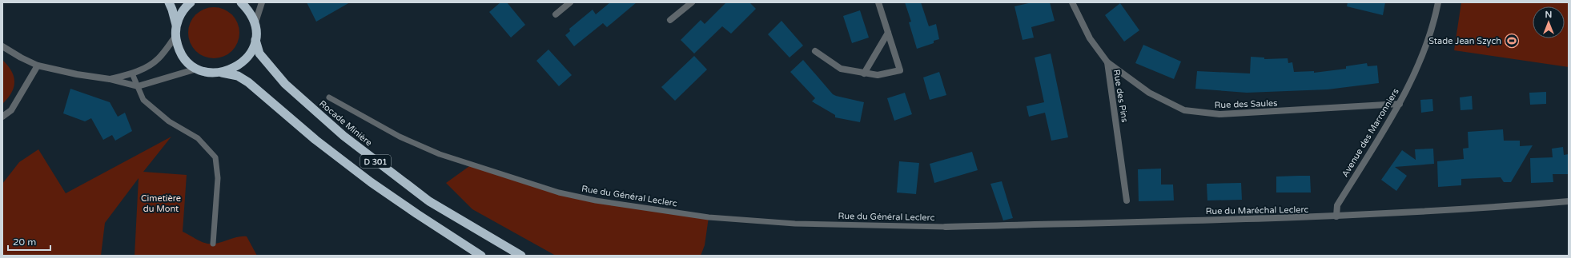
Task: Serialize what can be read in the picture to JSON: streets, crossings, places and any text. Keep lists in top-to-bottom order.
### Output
{
  "streets": {
    "highway": ["Rocade Minière", "D 301"],
    "street": [
      "Rue des Pins",
      "Rue des Saules",
      "Avenue des Marronniers",
      "Rue du Maréchal Leclerc"
    ],
    "lane": ["Rue du Général Leclerc"]
  },
  "crossings": [
    ["Rue des Pins", "Rue des Saules"],
    ["Rue des Saules", "Avenue des Marronniers"],
    ["Avenue des Marronniers", "Rue du Maréchal Leclerc"],
    ["Rue du Général Leclerc", "Rue du Maréchal Leclerc"]
  ],
  "parks": ["Cimetière du Mont"],
  "places": {
    "sports": ["Stade Jean Szych"]
  },
  "scale_bar": "20 m",
  "north": "top"
}
